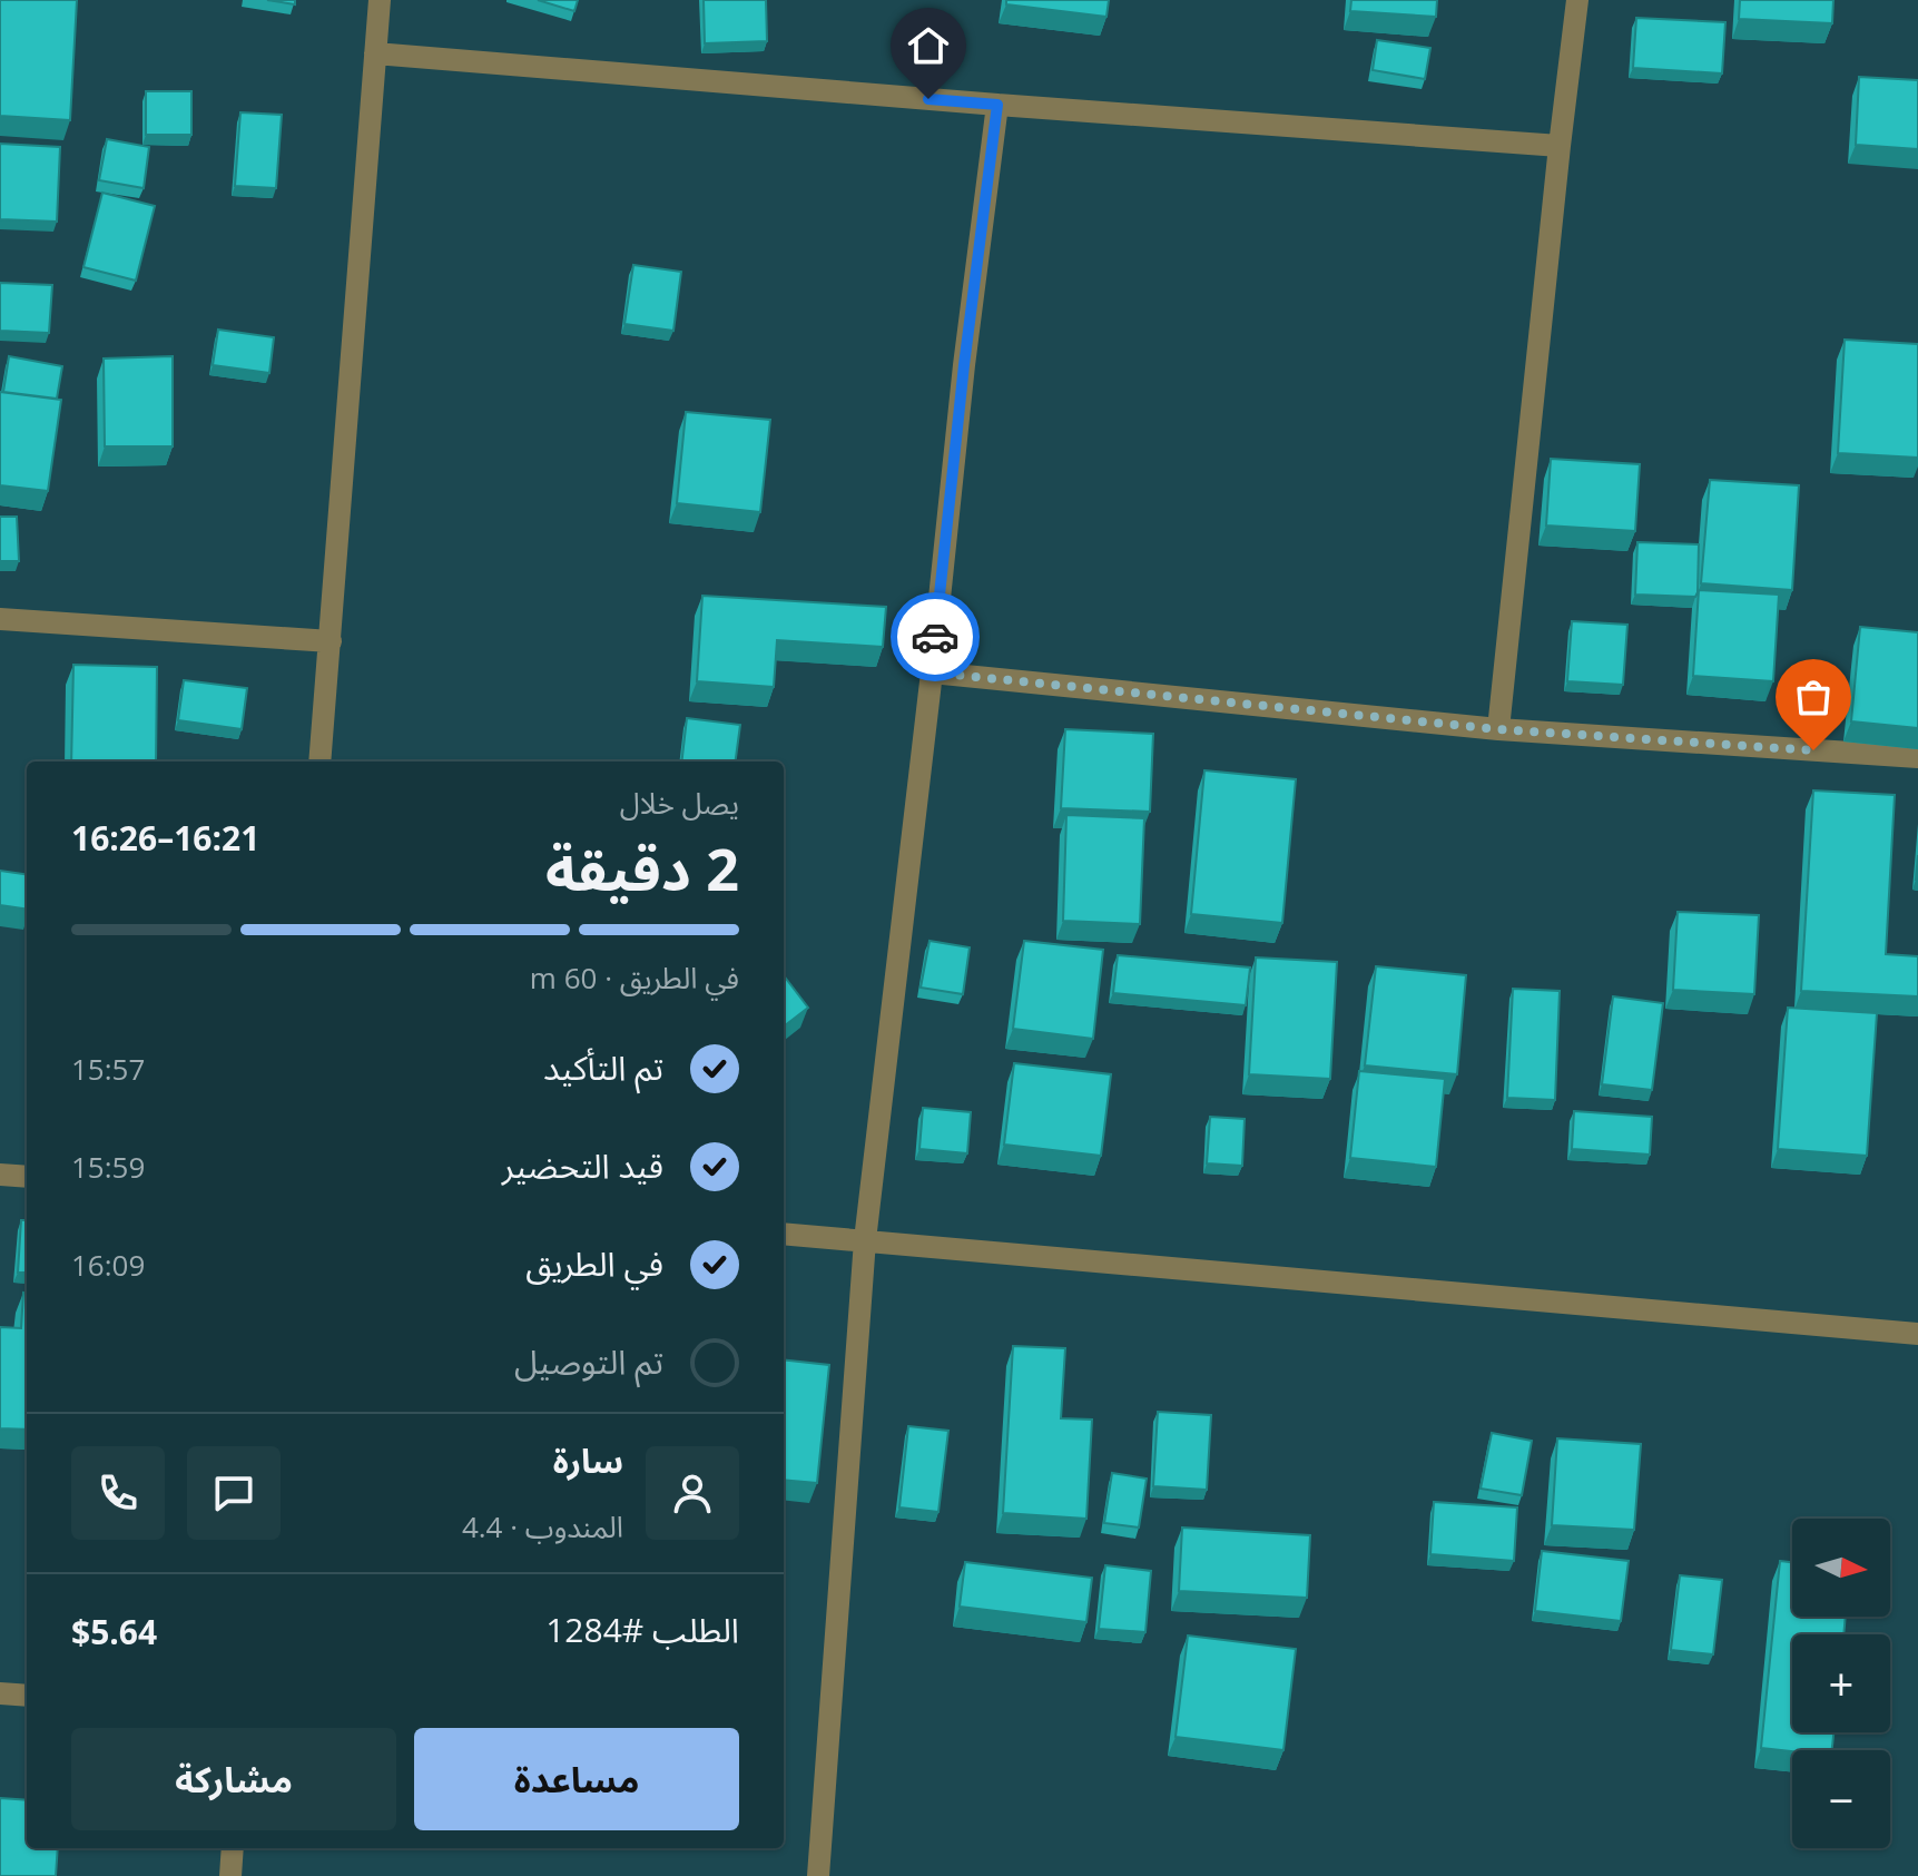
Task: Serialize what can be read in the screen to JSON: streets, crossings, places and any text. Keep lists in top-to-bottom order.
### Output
{
  "north": "right",
  "page": {
    "heading": ["2 دقيقة", "يصل خلال", "16:21–16:26"],
    "panel": [
      "سارة",
      "المندوب · 4.4",
      "الطلب #1284",
      "$5.64"
    ],
    "bar": "في الطريق · 60 m",
    "list": [
      ["تم التأكيد", "15:57"],
      ["قيد التحضير", "15:59"],
      ["في الطريق", "16:09"],
      "تم التوصيل"
    ],
    "map_buttons": ["+", "−"],
    "buttons": ["مساعدة", "مشاركة"]
  }
}
